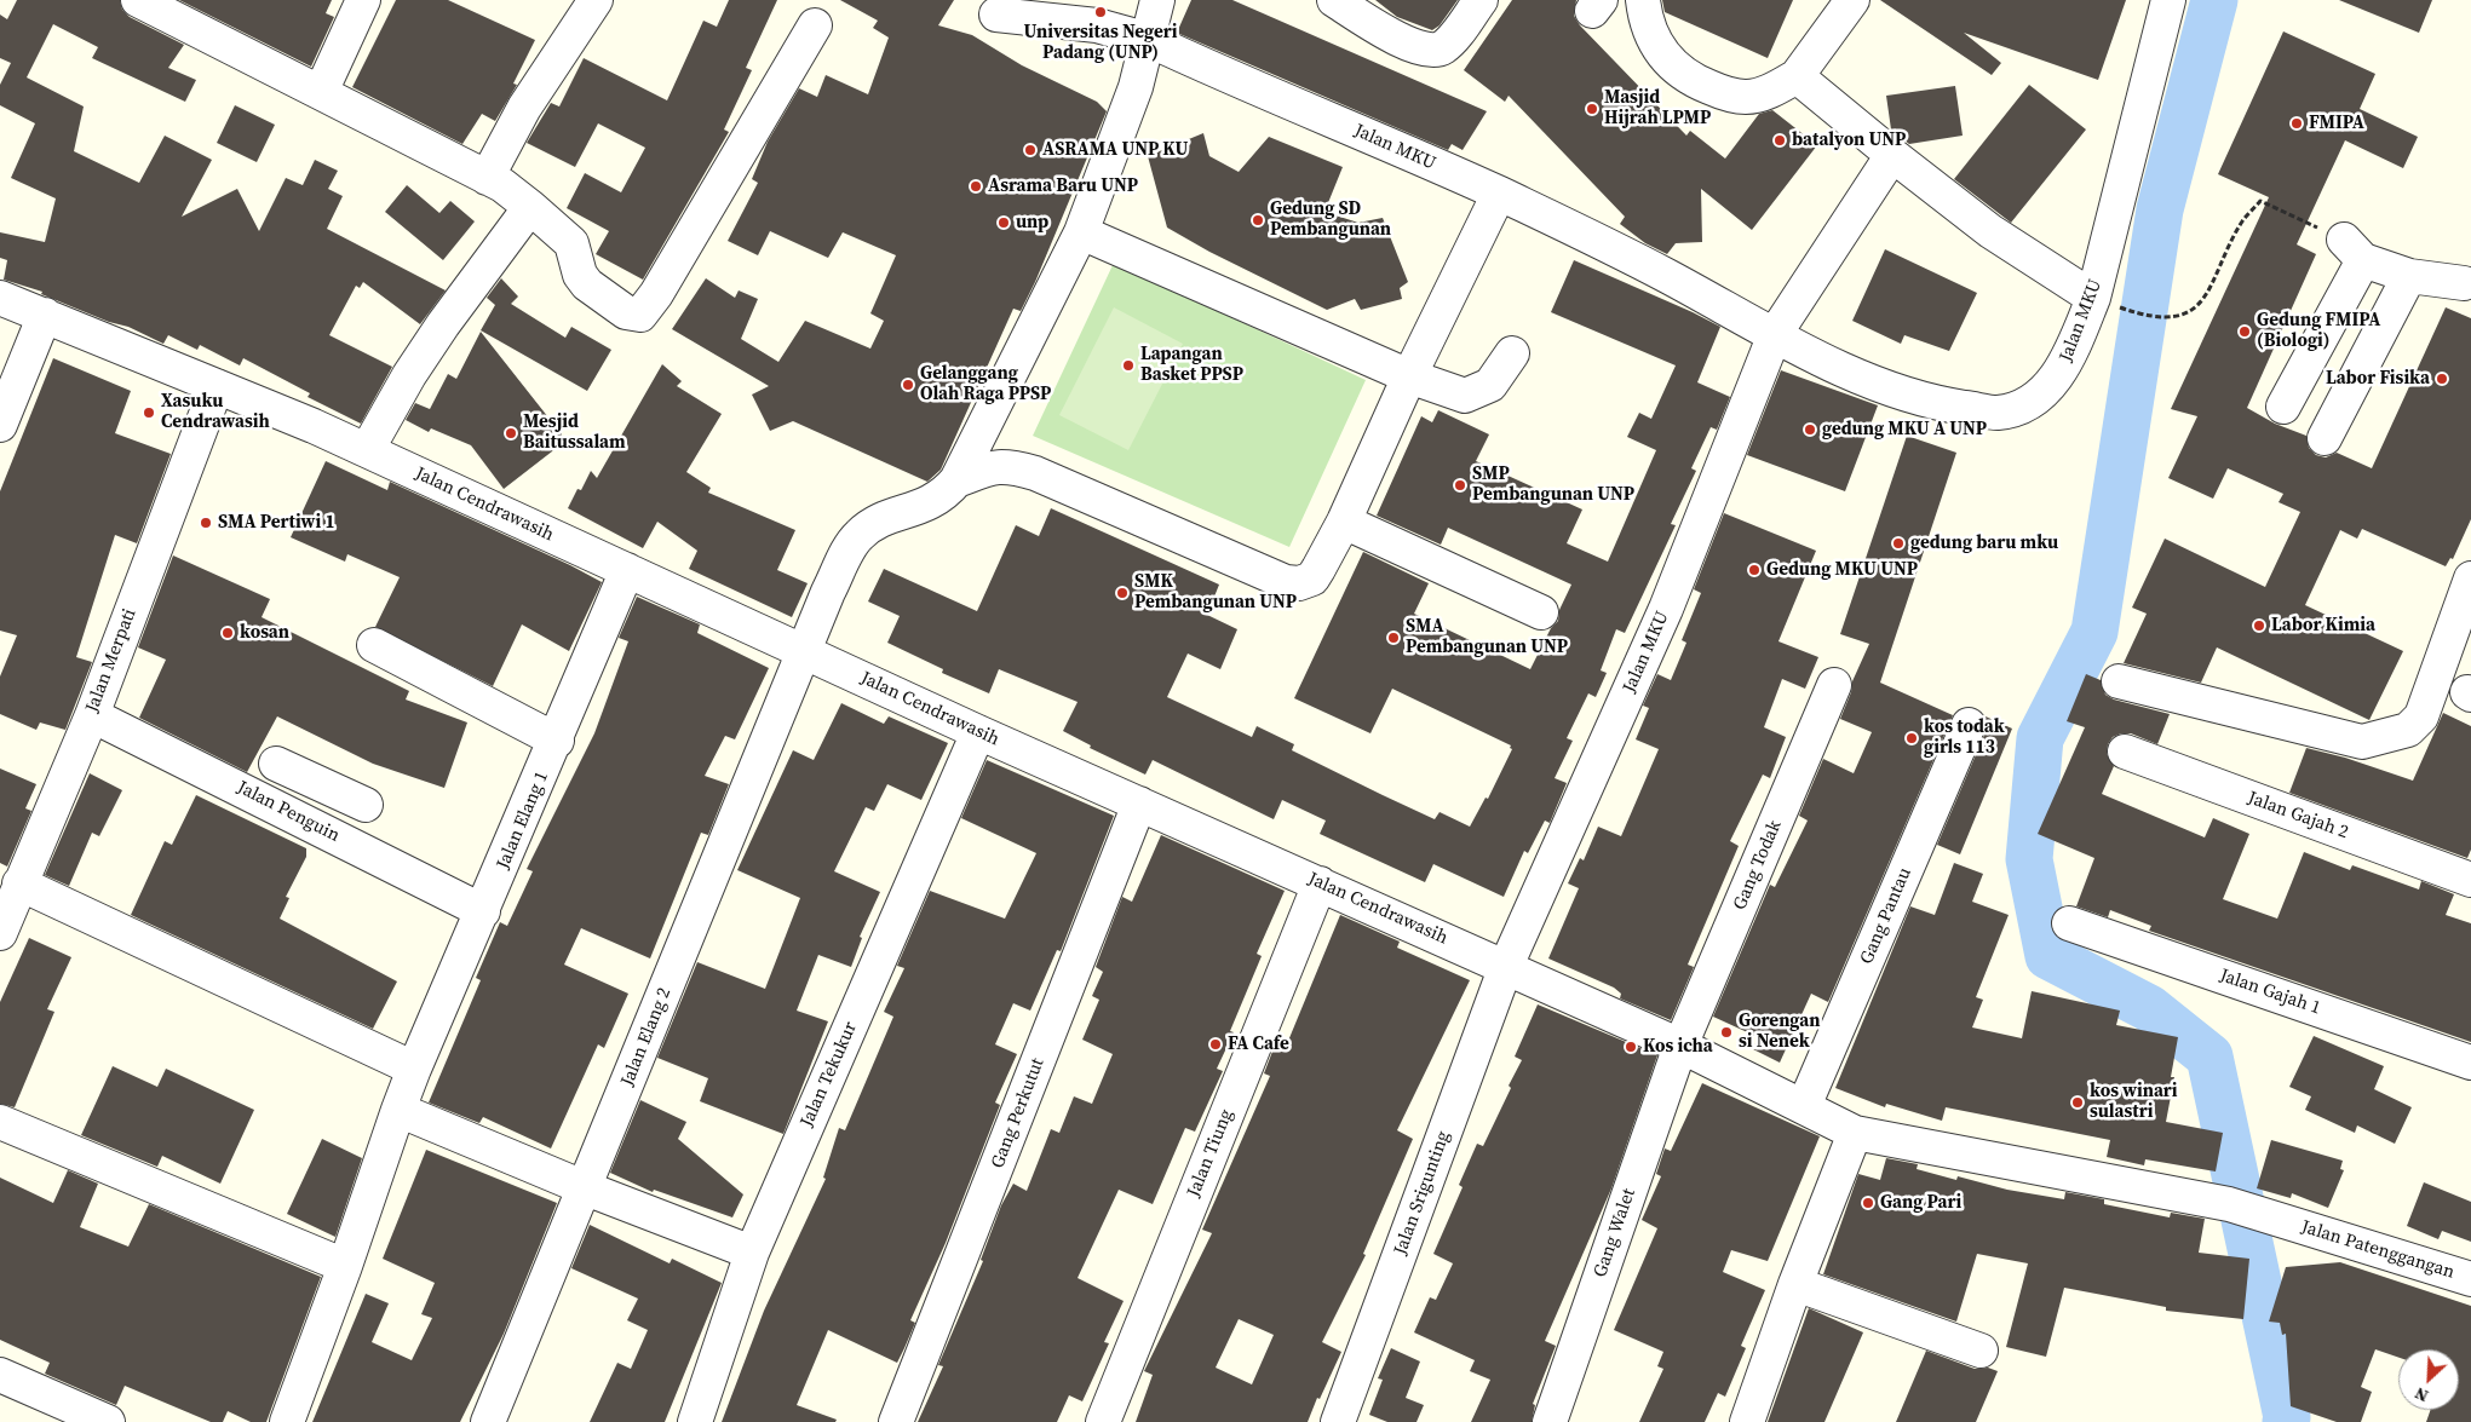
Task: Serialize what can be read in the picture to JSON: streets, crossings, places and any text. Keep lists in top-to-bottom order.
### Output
{
  "streets": {
    "street": [
      "Jalan MKU",
      "Jalan Cendrawasih",
      "Jalan Merpati",
      "Jalan Penguin",
      "Jalan Gajah 2",
      "Jalan Elang 1",
      "Gang Todak",
      "Gang Pantau",
      "Jalan Gajah 1",
      "Jalan Elang 2",
      "Jalan Tekukur",
      "Gang Perkutut",
      "Jalan Tiung",
      "Jalan Srigunting",
      "Gang Walet",
      "Jalan Patenggangan"
    ]
  },
  "crossings": [
    ["Jalan MKU", "Jalan Cendrawasih"],
    ["Jalan MKU", "Jalan Srigunting"],
    ["Jalan Cendrawasih", "Jalan Merpati"],
    ["Jalan Cendrawasih", "Jalan Elang 1"],
    ["Jalan Cendrawasih", "Gang Todak"],
    ["Jalan Cendrawasih", "Gang Pantau"],
    ["Jalan Cendrawasih", "Jalan Elang 2"],
    ["Jalan Cendrawasih", "Jalan Tekukur"],
    ["Jalan Cendrawasih", "Gang Perkutut"],
    ["Jalan Cendrawasih", "Jalan Tiung"],
    ["Jalan Cendrawasih", "Jalan Srigunting"],
    ["Jalan Cendrawasih", "Gang Walet"],
    ["Jalan Cendrawasih", "Jalan Patenggangan"],
    ["Jalan Merpati", "Jalan Penguin"],
    ["Jalan Penguin", "Jalan Elang 1"],
    ["Gang Todak", "Gang Walet"]
  ],
  "places": [
    "Universitas Negeri Padang (UNP)",
    "Masjid Hijrah LPMP",
    "FMIPA",
    "batalyon UNP",
    "ASRAMA UNP KU",
    "Asrama Baru UNP",
    "Gedung SD Pembangunan",
    "unp",
    "Gedung FMIPA (Biologi)",
    "Lapangan Basket PPSP",
    "Labor Fisika",
    "Gelanggang Olah Raga PPSP",
    "Xasuku Cendrawasih",
    "gedung MKU A UNP",
    "Mesjid Baitussalam",
    "SMP Pembangunan UNP",
    "SMA Pertiwi 1",
    "gedung baru mku",
    "Gedung MKU UNP",
    "SMK Pembangunan UNP",
    "Labor Kimia",
    "kosan",
    "SMA Pembangunan UNP",
    "kos todak girls 113",
    "Gorengan si Nenek",
    "FA Cafe",
    "Kos icha",
    "kos winari sulastri",
    "Gang Pari"
  ],
  "north": "bottom left"
}
